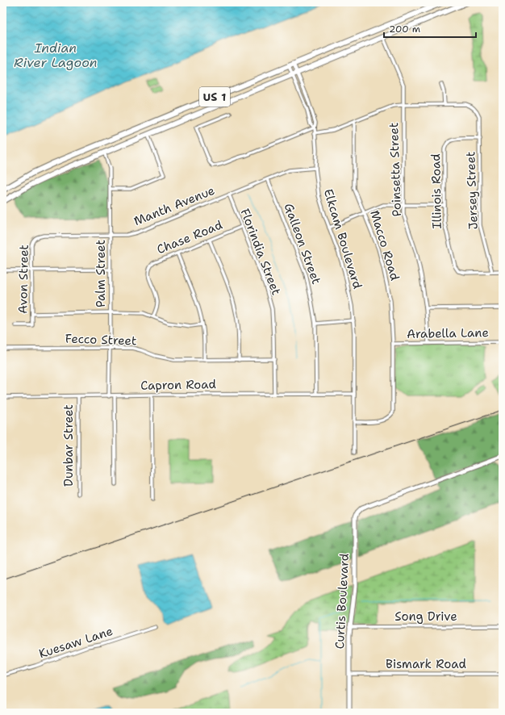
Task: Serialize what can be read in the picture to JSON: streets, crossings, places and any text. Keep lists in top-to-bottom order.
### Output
{
  "streets": {
    "main road": ["US 1"],
    "street": [
      "Poinsetta Street",
      "Jersey Street",
      "Illinois Road",
      "Manth Avenue",
      "Chase Road",
      "Elkcam Boulevard",
      "Galleon Street",
      "Macco Road",
      "Florindia Street",
      "Palm Street",
      "Avon Street",
      "Arabella Lane",
      "Fecco Street",
      "Capron Road",
      "Dunbar Street",
      "Curtis Boulevard",
      "Song Drive",
      "Kuesaw Lane",
      "Bismark Road"
    ]
  },
  "crossings": [
    ["US 1", "Poinsetta Street"],
    ["US 1", "Elkcam Boulevard"],
    ["US 1", "Palm Street"],
    ["Poinsetta Street", "Arabella Lane"],
    ["Jersey Street", "Illinois Road"],
    ["Manth Avenue", "Elkcam Boulevard"],
    ["Manth Avenue", "Galleon Street"],
    ["Manth Avenue", "Florindia Street"],
    ["Manth Avenue", "Palm Street"],
    ["Manth Avenue", "Avon Street"],
    ["Chase Road", "Florindia Street"],
    ["Elkcam Boulevard", "Macco Road"],
    ["Elkcam Boulevard", "Capron Road"],
    ["Galleon Street", "Capron Road"],
    ["Macco Road", "Arabella Lane"],
    ["Florindia Street", "Fecco Street"],
    ["Florindia Street", "Capron Road"],
    ["Palm Street", "Fecco Street"],
    ["Palm Street", "Capron Road"],
    ["Capron Road", "Dunbar Street"],
    ["Curtis Boulevard", "Song Drive"],
    ["Curtis Boulevard", "Bismark Road"]
  ],
  "water": ["Indian River Lagoon"],
  "scale_bar": "200 m"
}
